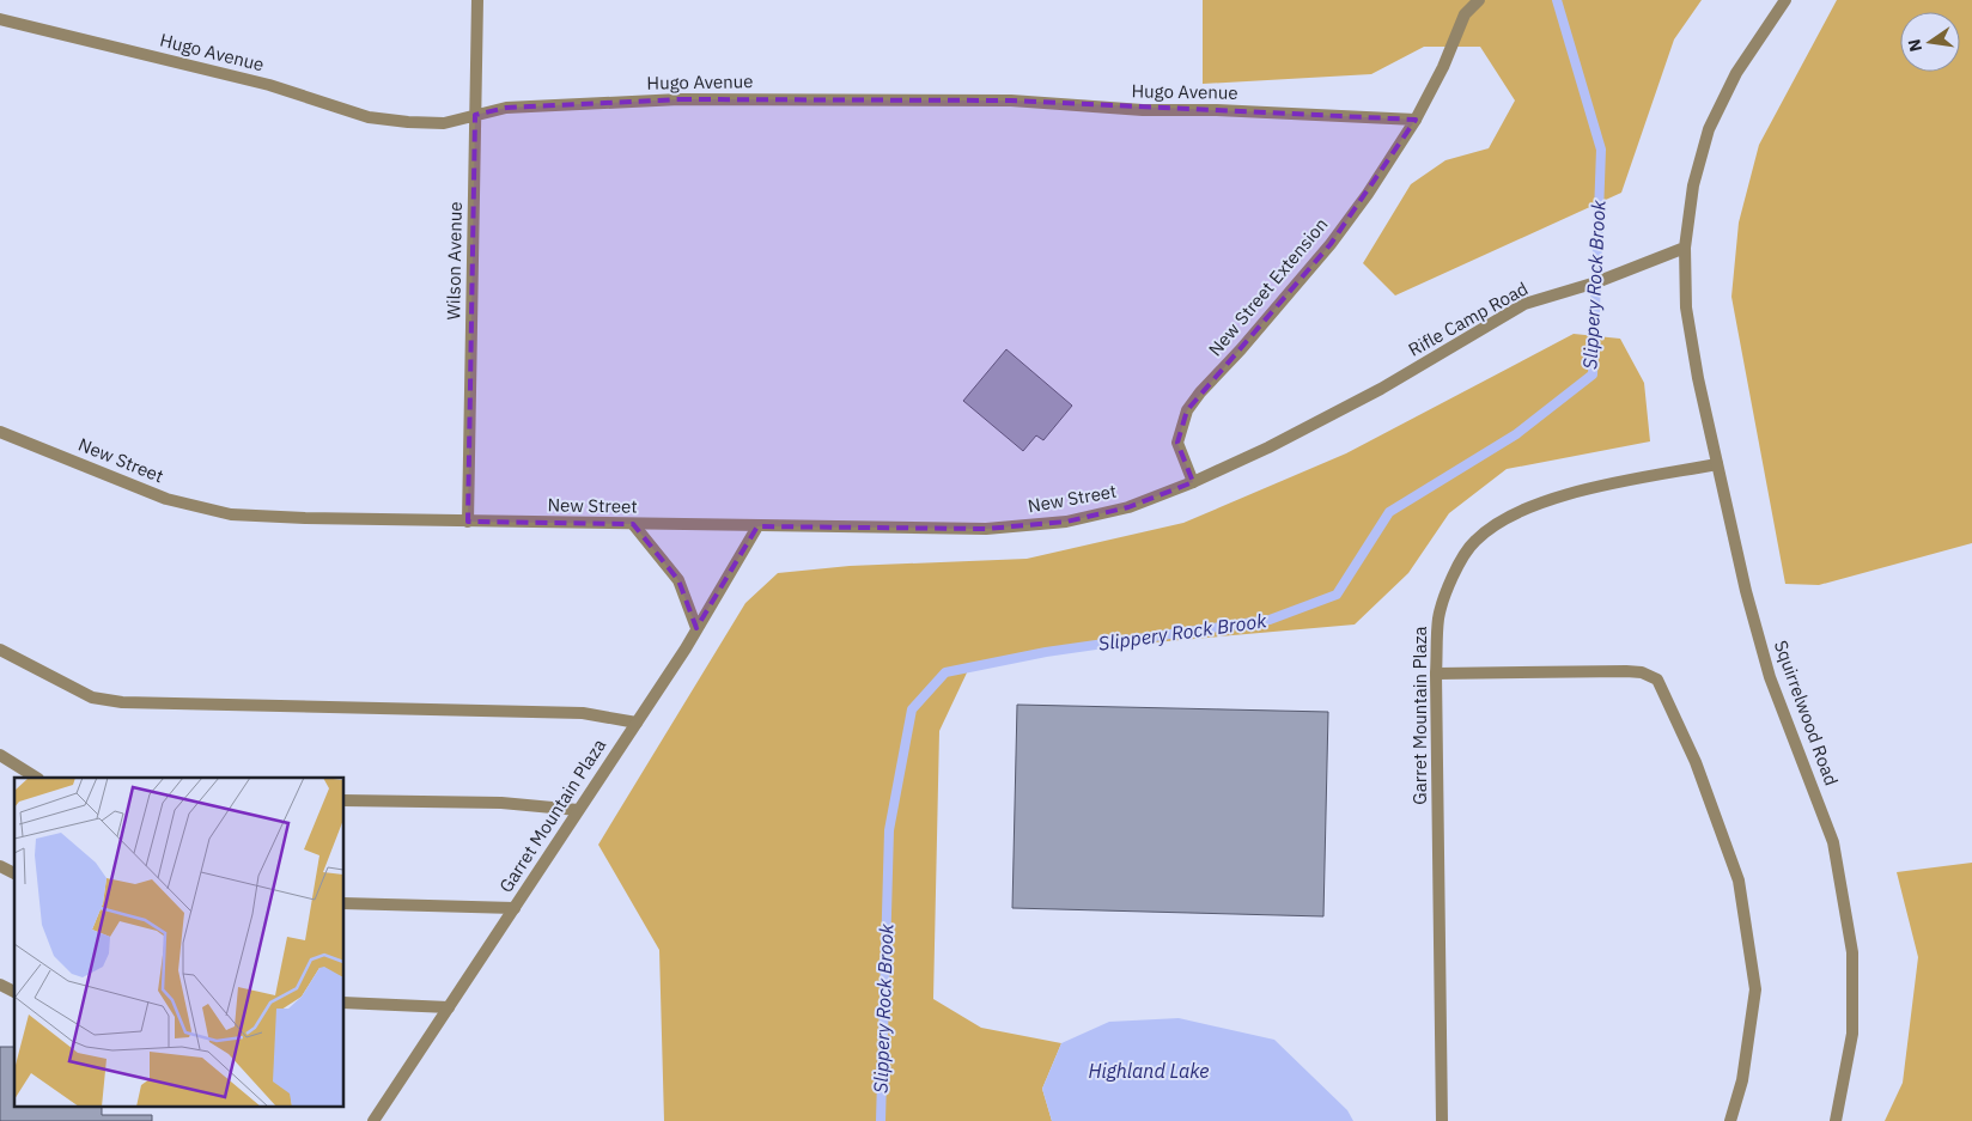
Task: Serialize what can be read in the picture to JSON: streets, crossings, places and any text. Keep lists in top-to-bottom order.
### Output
{
  "streets": {
    "street": [
      "Hugo Avenue",
      "Wilson Avenue",
      "New Street Extension",
      "Rifle Camp Road",
      "New Street",
      "Squirrelwood Road",
      "Garret Mountain Plaza"
    ]
  },
  "crossings": [
    ["Hugo Avenue", "Wilson Avenue"],
    ["Hugo Avenue", "New Street Extension"],
    ["Wilson Avenue", "New Street"],
    ["New Street Extension", "Rifle Camp Road"],
    ["New Street Extension", "New Street"],
    ["Rifle Camp Road", "New Street"],
    ["Rifle Camp Road", "Squirrelwood Road"],
    ["New Street", "Garret Mountain Plaza"],
    ["Squirrelwood Road", "Garret Mountain Plaza"]
  ],
  "water": ["Slippery Rock Brook", "Highland Lake"],
  "north": "left"
}
